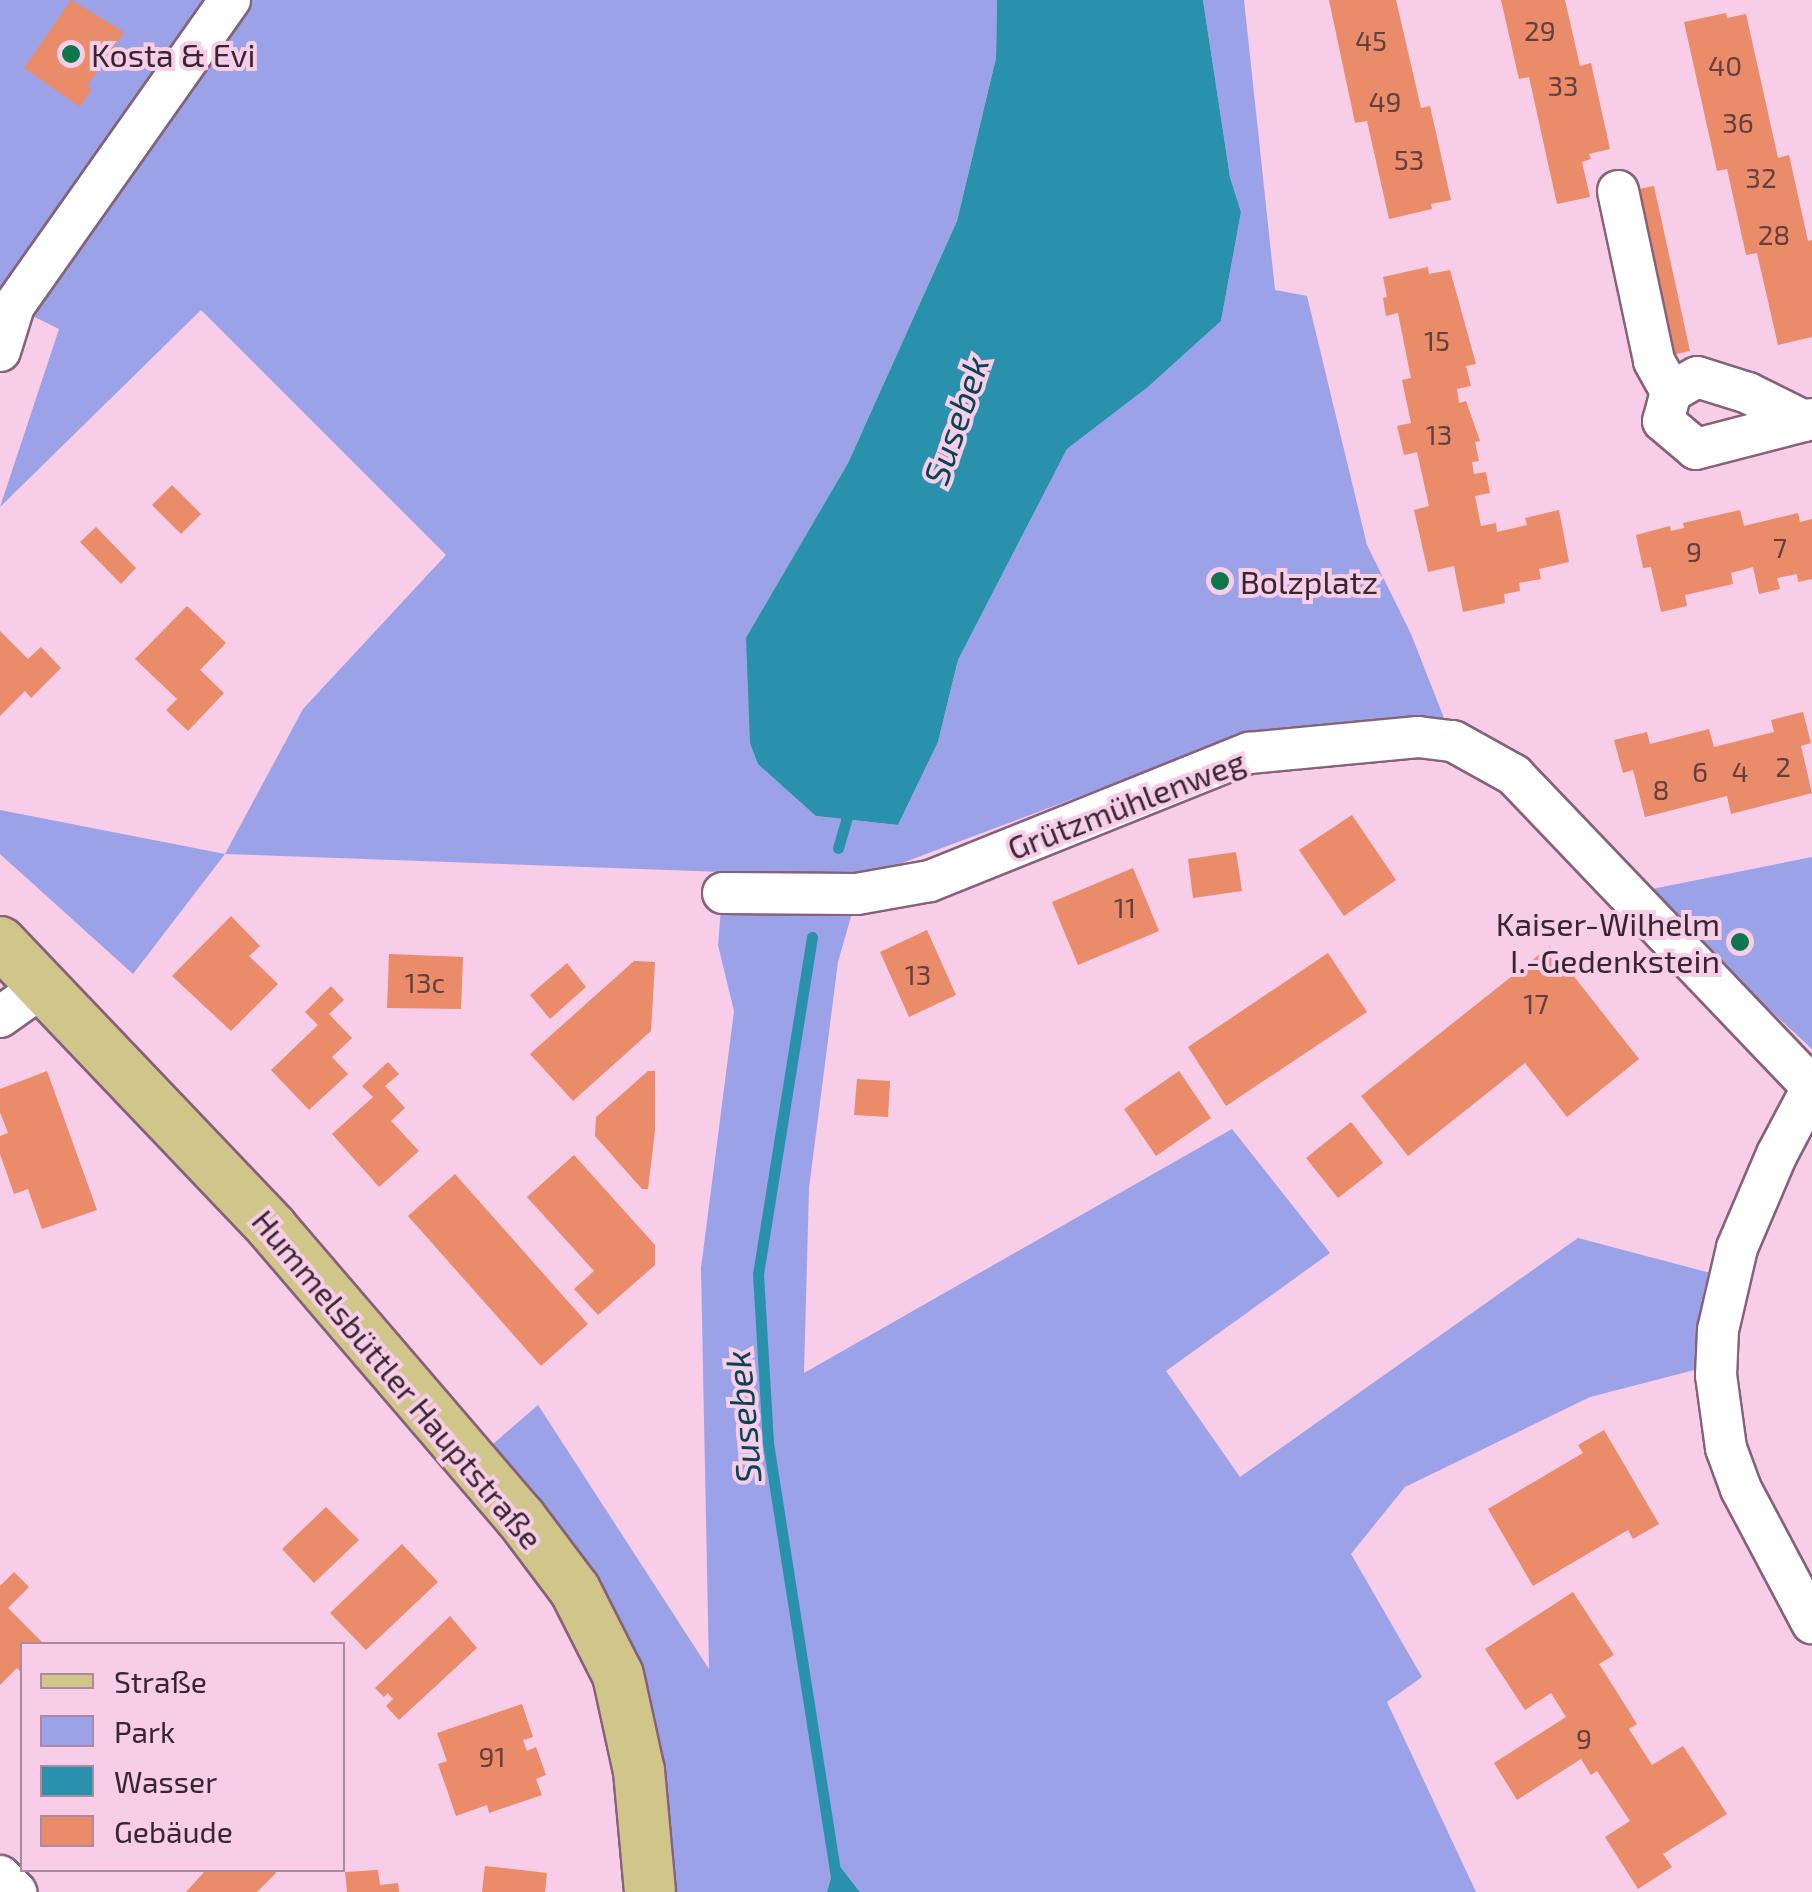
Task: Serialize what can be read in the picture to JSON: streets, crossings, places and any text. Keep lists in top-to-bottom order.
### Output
{
  "streets": {
    "main road": ["Hummelsbüttler Hauptstraße"],
    "street": ["Grützmühlenweg"]
  },
  "water": ["Susebek"],
  "places": ["Kosta & Evi", "Bolzplatz", "Kaiser-Wilhelm I.-Gedenkstein"],
  "house_numbers": [
    "29",
    "45",
    "40",
    "33",
    "49",
    "36",
    "53",
    "32",
    "28",
    "15",
    "13",
    "7",
    "9",
    "2",
    "6",
    "4",
    "8",
    "11",
    "13",
    "13c",
    "17",
    "9",
    "91"
  ],
  "legend": [
    "Straße",
    "Park",
    "Wasser",
    "Gebäude"
  ]
}
